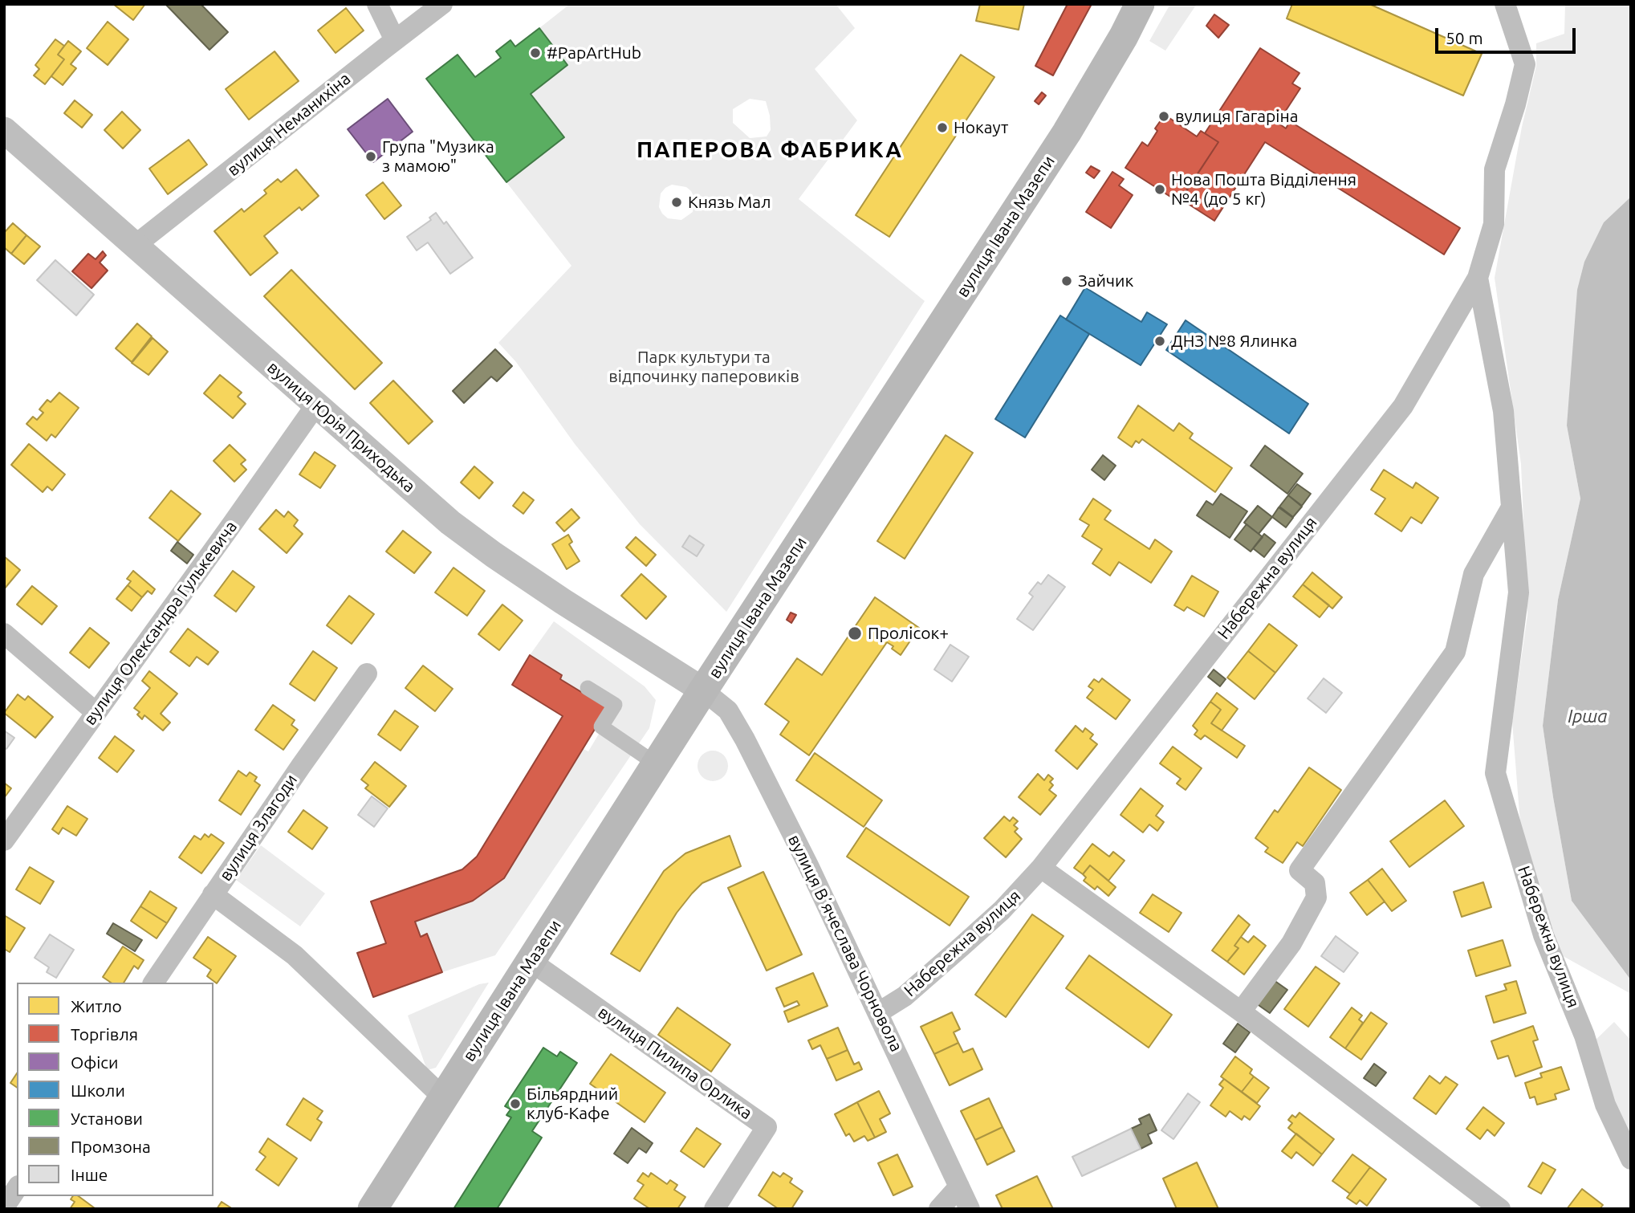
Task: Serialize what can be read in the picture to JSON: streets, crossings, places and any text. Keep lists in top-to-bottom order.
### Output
{
  "streets": {
    "main road": ["вулиця Івана Мазепи"],
    "street": [
      "вулиця Неманихіна",
      "вулиця Юрія Приходька",
      "Набережна вулиця",
      "вулиця Олександра Гулькевича",
      "вулиця Злагоди",
      "вулиця Вʼячеслава Чорновола",
      "вулиця Пилипа Орлика"
    ]
  },
  "crossings": [
    ["вулиця Неманихіна", "вулиця Юрія Приходька"],
    ["вулиця Івана Мазепи", "вулиця Юрія Приходька"],
    ["вулиця Івана Мазепи", "вулиця Вʼячеслава Чорновола"],
    ["вулиця Івана Мазепи", "вулиця Пилипа Орлика"],
    ["вулиця Юрія Приходька", "вулиця Олександра Гулькевича"],
    ["вулиця Юрія Приходька", "вулиця Вʼячеслава Чорновола"],
    ["Набережна вулиця", "вулиця Вʼячеслава Чорновола"]
  ],
  "districts": ["ПАПЕРОВА ФАБРИКА"],
  "water": ["Ірша"],
  "parks": ["Парк культури та відпочинку паперовиків"],
  "places": [
    "#PapArtHub",
    "вулиця Гагаріна",
    "Нокаут",
    "Група \"Музика з мамою\"",
    "Нова Пошта Відділення №4 (до 5 кг)",
    "Князь Мал",
    "Зайчик",
    "ДНЗ №8 Ялинка",
    "Пролісок+",
    "Більярдний клуб-Кафе"
  ],
  "legend": [
    "Житло",
    "Торгівля",
    "Офіси",
    "Школи",
    "Установи",
    "Промзона",
    "Інше"
  ],
  "scale_bar": "50 m"
}
